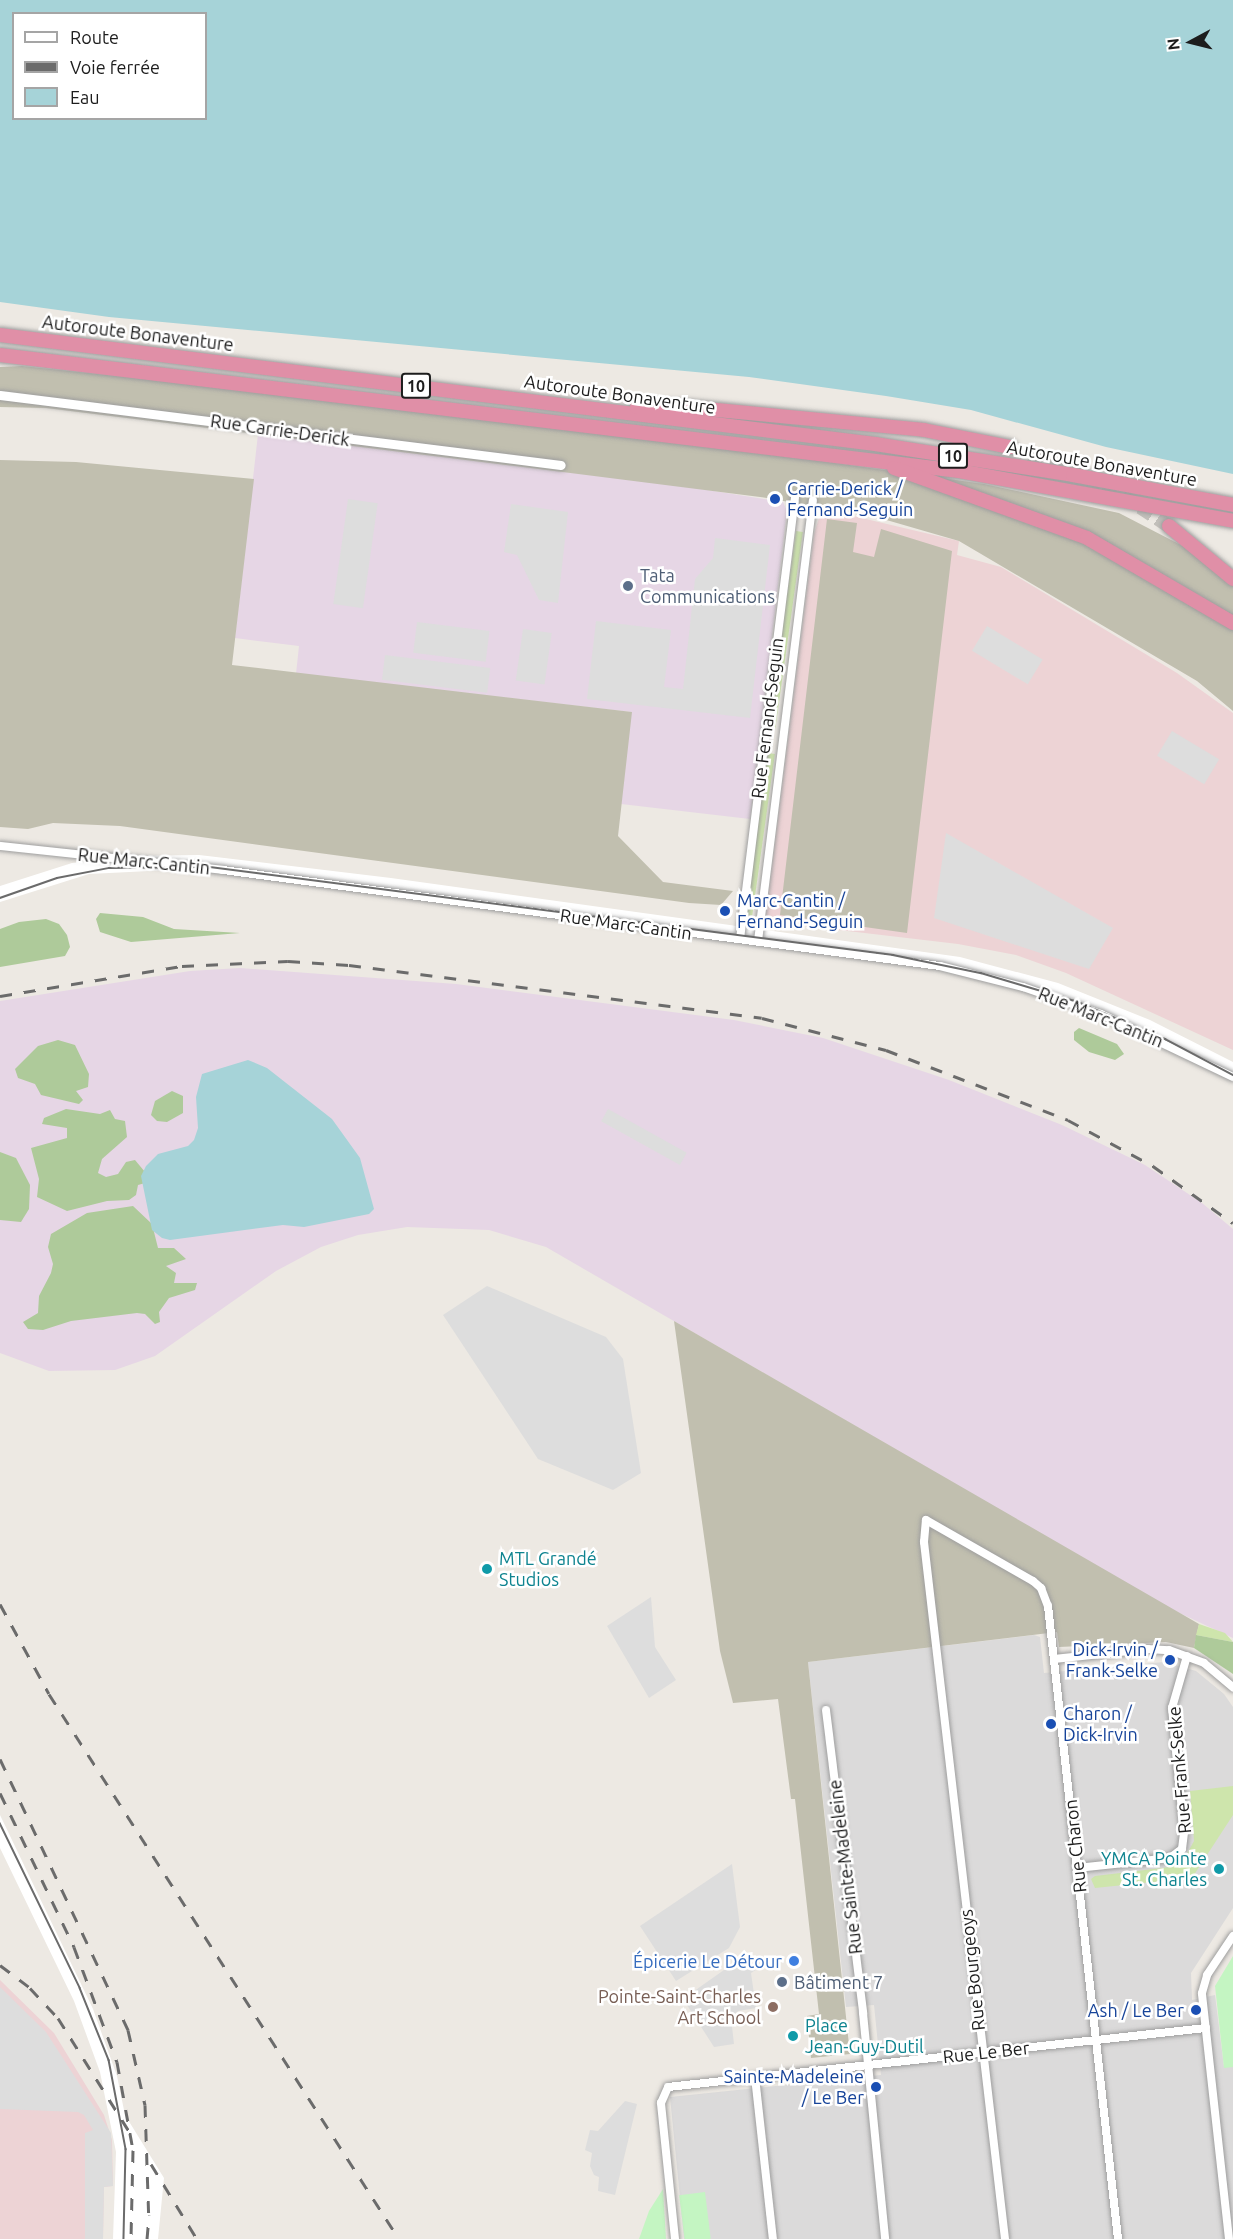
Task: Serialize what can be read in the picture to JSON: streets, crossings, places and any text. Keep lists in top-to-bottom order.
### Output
{
  "streets": {
    "highway": ["Autoroute Bonaventure", "10"],
    "street": [
      "Rue Carrie-Derick",
      "Rue Fernand-Seguin",
      "Rue Marc-Cantin",
      "Rue Frank-Selke",
      "Rue Charon",
      "Rue Sainte-Madeleine",
      "Rue Bourgeoys",
      "Rue Le Ber"
    ]
  },
  "crossings": [
    ["Rue Fernand-Seguin", "Rue Marc-Cantin"],
    ["Rue Frank-Selke", "Rue Charon"],
    ["Rue Charon", "Rue Bourgeoys"],
    ["Rue Charon", "Rue Le Ber"],
    ["Rue Sainte-Madeleine", "Rue Le Ber"],
    ["Rue Bourgeoys", "Rue Le Ber"]
  ],
  "places": [
    "Carrie-Derick / Fernand-Seguin",
    "Tata Communications",
    "Marc-Cantin / Fernand-Seguin",
    "MTL Grandé Studios",
    "Dick-Irvin / Frank-Selke",
    "Charon / Dick-Irvin",
    "YMCA Pointe St. Charles",
    "Épicerie Le Détour",
    "Bâtiment 7",
    "Pointe-Saint-Charles Art School",
    "Ash / Le Ber",
    "Place Jean-Guy-Dutil",
    "Sainte-Madeleine / Le Ber"
  ],
  "legend": ["Route", "Voie ferrée", "Eau"],
  "north": "left"
}
